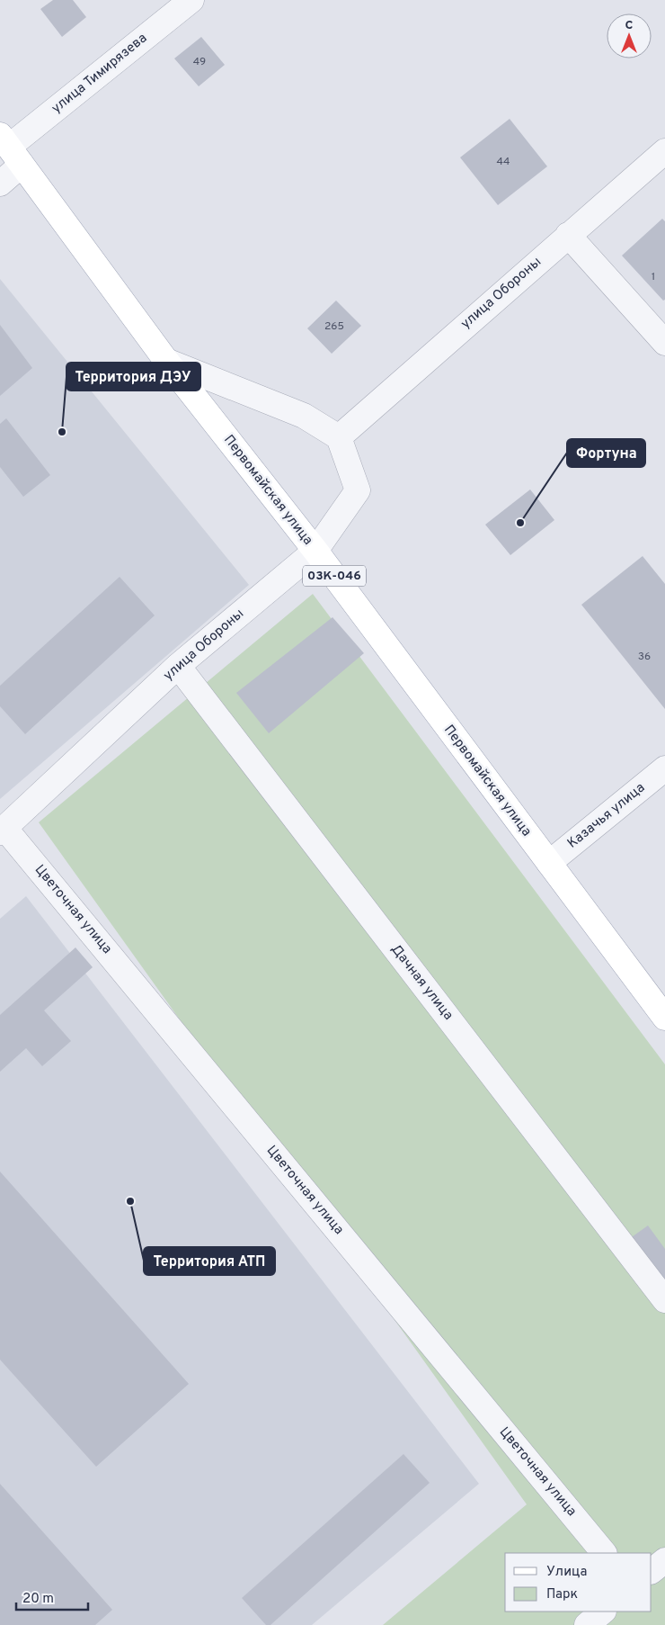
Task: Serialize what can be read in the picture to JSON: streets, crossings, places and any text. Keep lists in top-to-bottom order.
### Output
{
  "streets": {
    "main road": ["Первомайская улица", "03К-046"],
    "street": [
      "улица Тимирязева",
      "улица Обороны",
      "Казачья улица",
      "Цветочная улица",
      "Дачная улица"
    ]
  },
  "crossings": [
    ["улица Тимирязева", "Первомайская улица"],
    ["улица Обороны", "Первомайская улица"],
    ["улица Обороны", "Цветочная улица"],
    ["улица Обороны", "Дачная улица"],
    ["Первомайская улица", "Казачья улица"]
  ],
  "places": ["Территория ДЭУ", "Фортуна", "Территория АТП"],
  "house_numbers": [
    "49",
    "44",
    "1",
    "265",
    "36"
  ],
  "legend": ["Улица", "Парк"],
  "scale_bar": "20 m",
  "north": "top"
}
